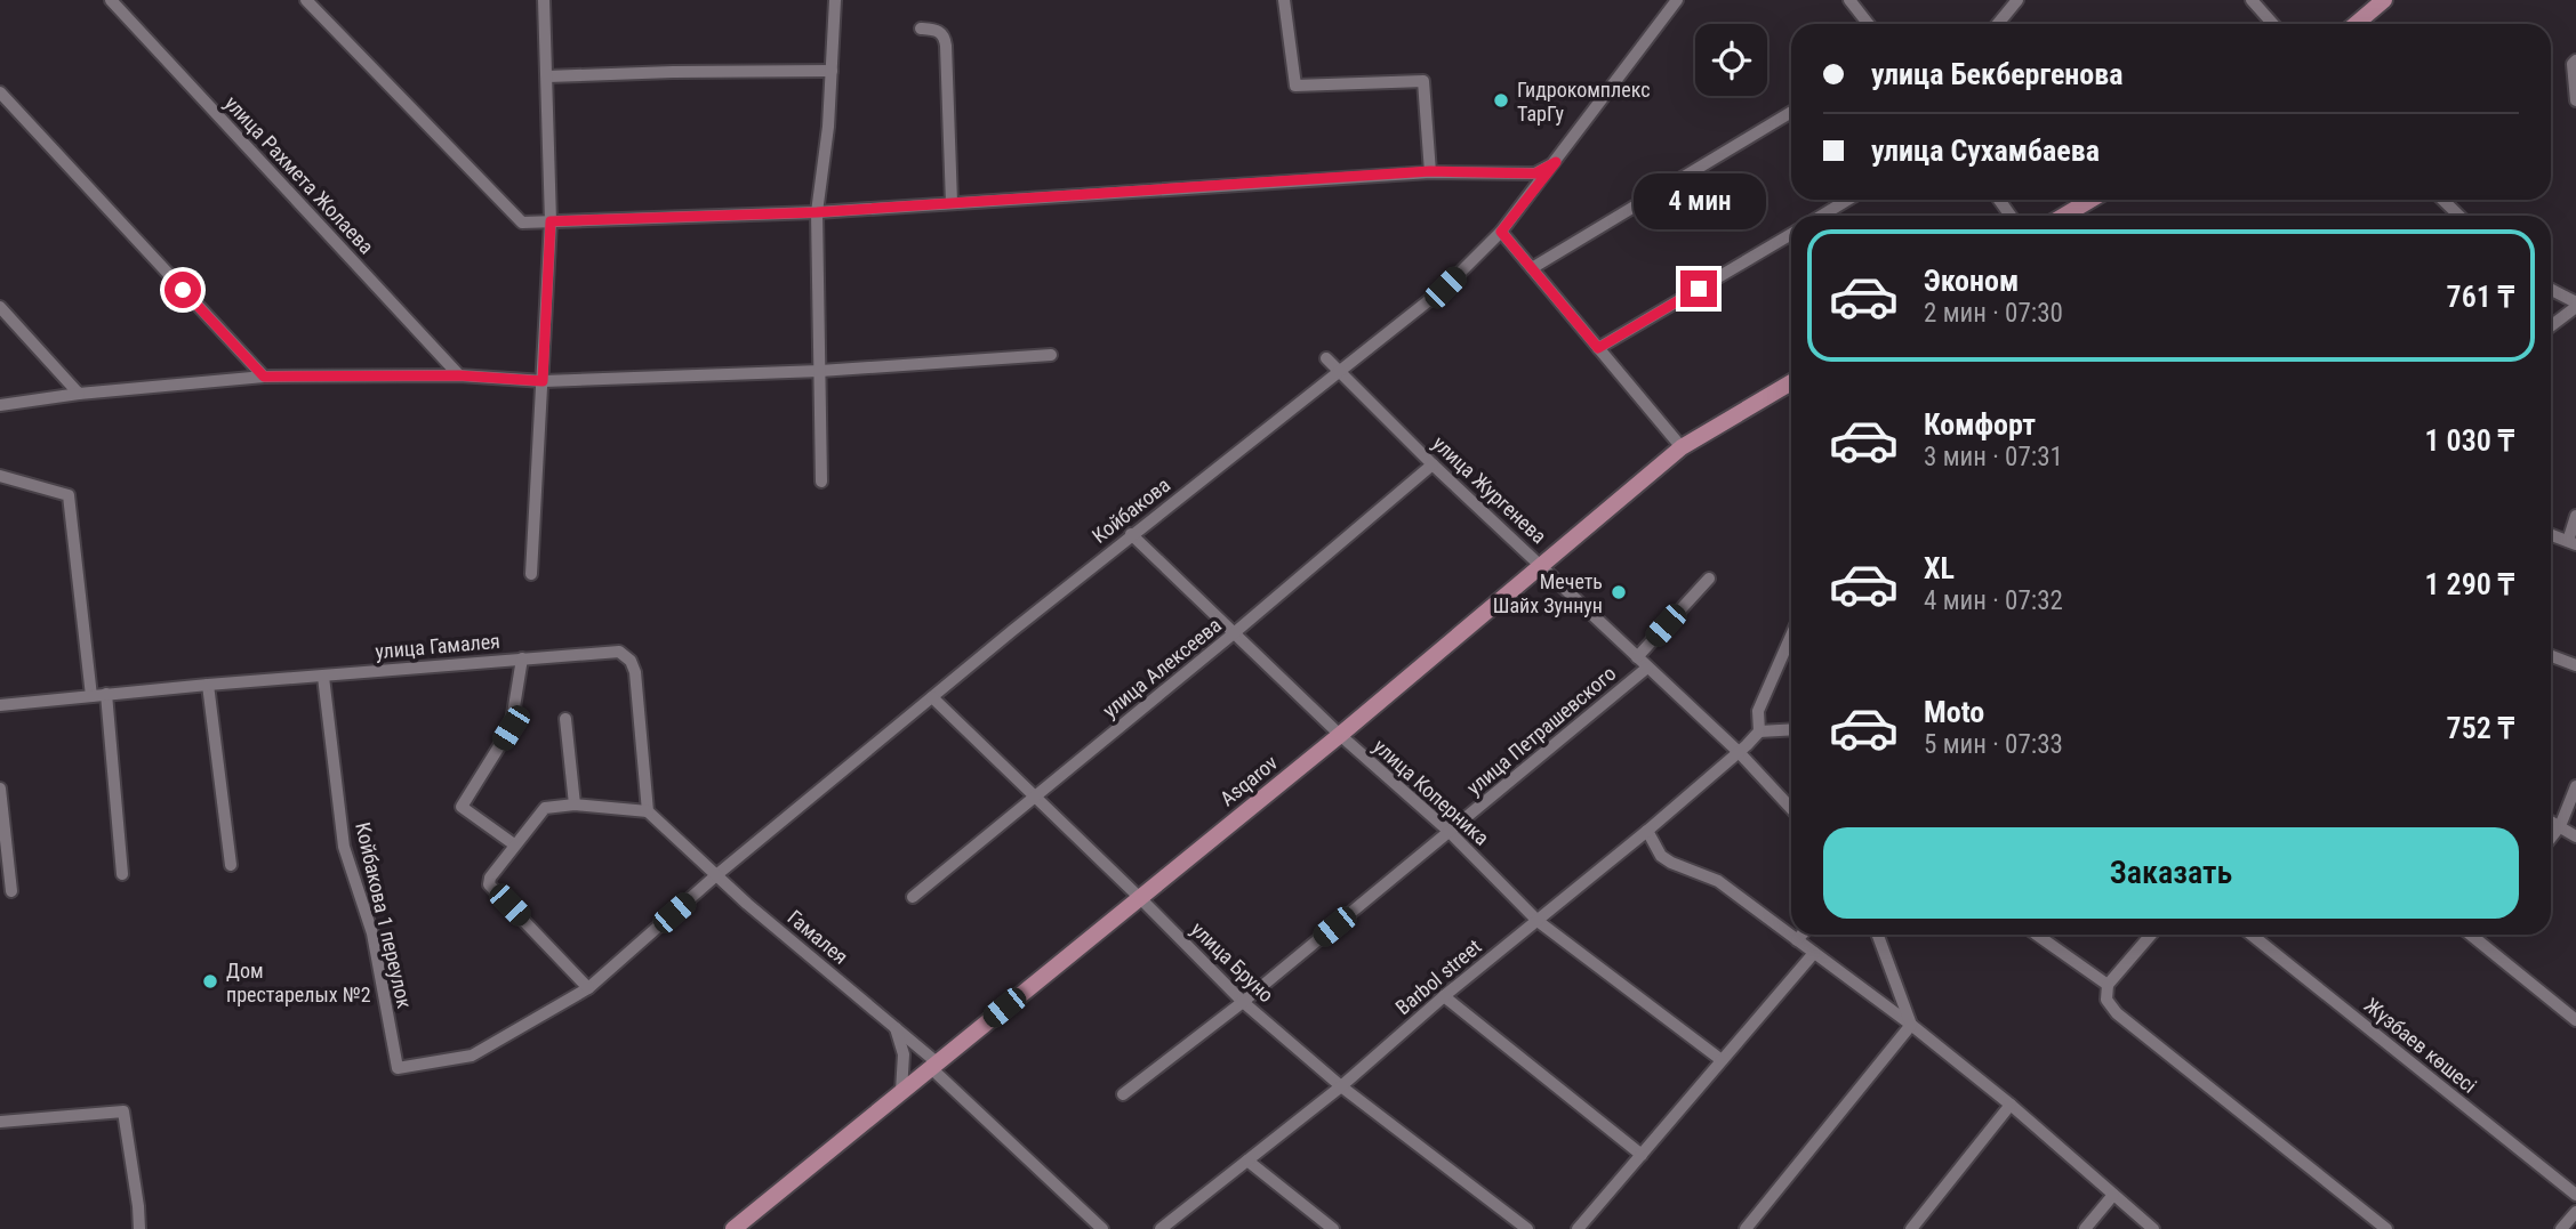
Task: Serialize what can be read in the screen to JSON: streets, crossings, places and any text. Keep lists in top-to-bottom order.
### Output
{
  "streets": {
    "main road": ["Asqarov"],
    "street": [
      "улица Рахмета Жолаева",
      "улица Жургенева",
      "Койбакова",
      "улица Гамалея",
      "улица Алексеева",
      "улица Петрашевского",
      "улица Коперника",
      "Койбакова 1 переулок",
      "Гамалея",
      "улица Бруно",
      "Barbol street",
      "Жүзбаев көшесі"
    ]
  },
  "crossings": [
    ["улица Жургенева", "Койбакова"],
    ["улица Жургенева", "улица Алексеева"],
    ["улица Жургенева", "улица Петрашевского"],
    ["улица Жургенева", "Asqarov"],
    ["улица Жургенева", "Barbol street"],
    ["Койбакова", "улица Коперника"],
    ["Койбакова", "Койбакова 1 переулок"],
    ["Койбакова", "Гамалея"],
    ["Койбакова", "улица Бруно"],
    ["улица Гамалея", "Койбакова 1 переулок"],
    ["улица Алексеева", "улица Коперника"],
    ["улица Алексеева", "улица Бруно"],
    ["улица Петрашевского", "улица Коперника"],
    ["улица Петрашевского", "улица Бруно"],
    ["Asqarov", "улица Коперника"],
    ["Asqarov", "Гамалея"],
    ["Asqarov", "улица Бруно"],
    ["улица Коперника", "Barbol street"],
    ["улица Бруно", "Barbol street"]
  ],
  "places": ["Гидрокомплекс ТарГу", "Мечеть Шайх Зуннун", "Дом престарелых №2"],
  "page": {
    "banner": ["улица Бекбергенова", "улица Сухамбаева"],
    "bubble": "4 мин",
    "list": [
      {
        "name": "Эконом",
        "note": "2 мин · 07:30",
        "value": "761 ₸"
      },
      {
        "name": "Комфорт",
        "note": "3 мин · 07:31",
        "value": "1 030 ₸"
      },
      {
        "name": "XL",
        "note": "4 мин · 07:32",
        "value": "1 290 ₸"
      },
      {
        "name": "Moto",
        "note": "5 мин · 07:33",
        "value": "752 ₸"
      }
    ],
    "buttons": "Заказать"
  }
}
